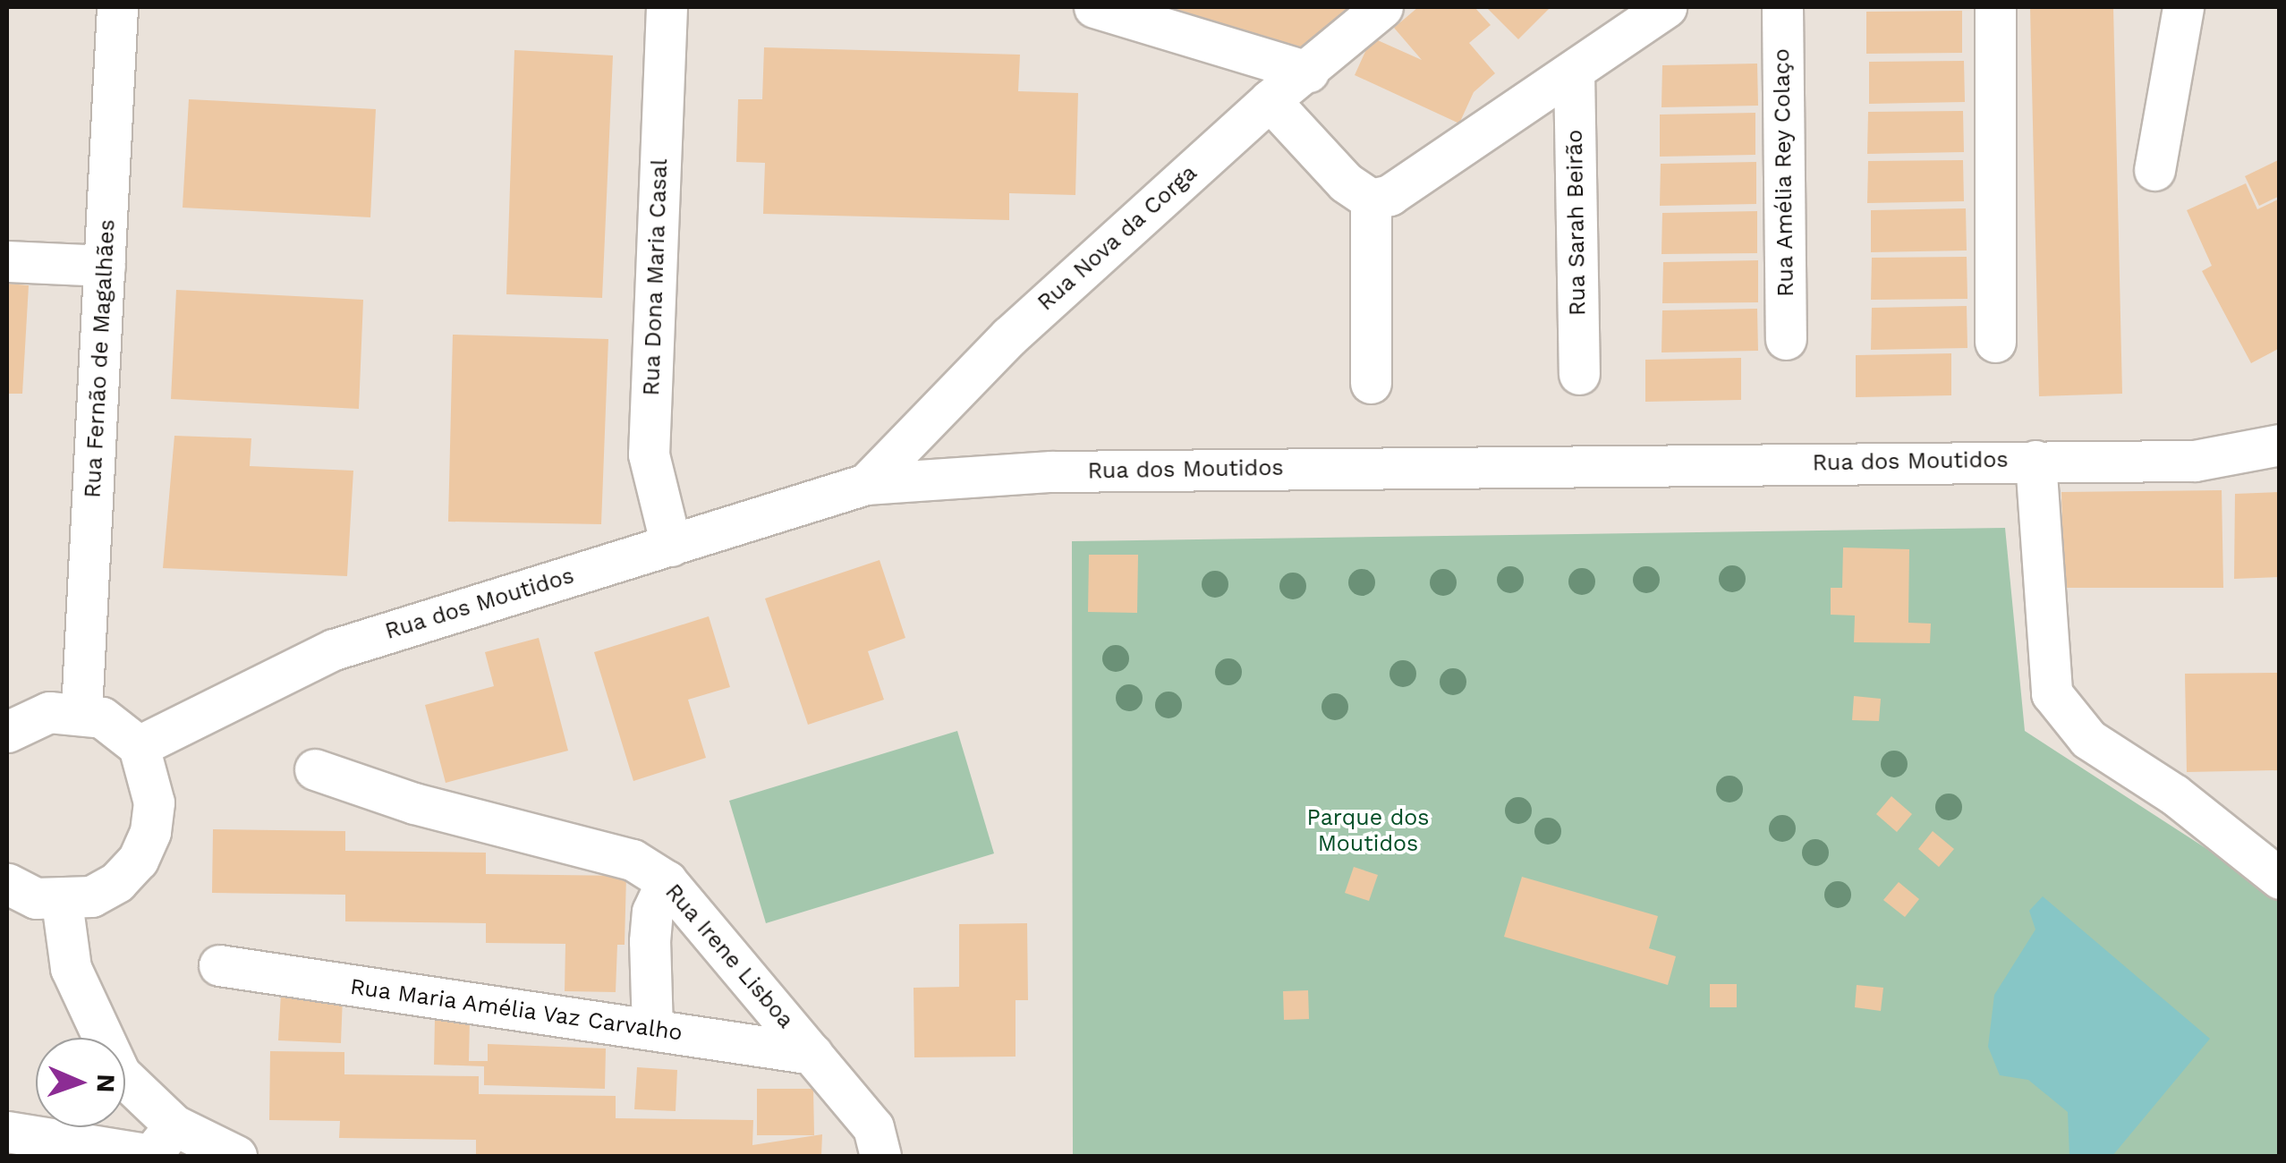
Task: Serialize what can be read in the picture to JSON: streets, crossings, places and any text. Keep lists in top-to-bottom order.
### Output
{
  "streets": {
    "street": [
      "Rua Amélia Rey Colaço",
      "Rua Sarah Beirão",
      "Rua Nova da Corga",
      "Rua Dona Maria Casal",
      "Rua Fernão de Magalhães",
      "Rua dos Moutidos",
      "Rua Irene Lisboa",
      "Rua Maria Amélia Vaz Carvalho"
    ]
  },
  "crossings": [
    ["Rua Nova da Corga", "Rua dos Moutidos"],
    ["Rua Dona Maria Casal", "Rua dos Moutidos"],
    ["Rua Irene Lisboa", "Rua Maria Amélia Vaz Carvalho"]
  ],
  "parks": ["Parque dos Moutidos"],
  "north": "right"
}
